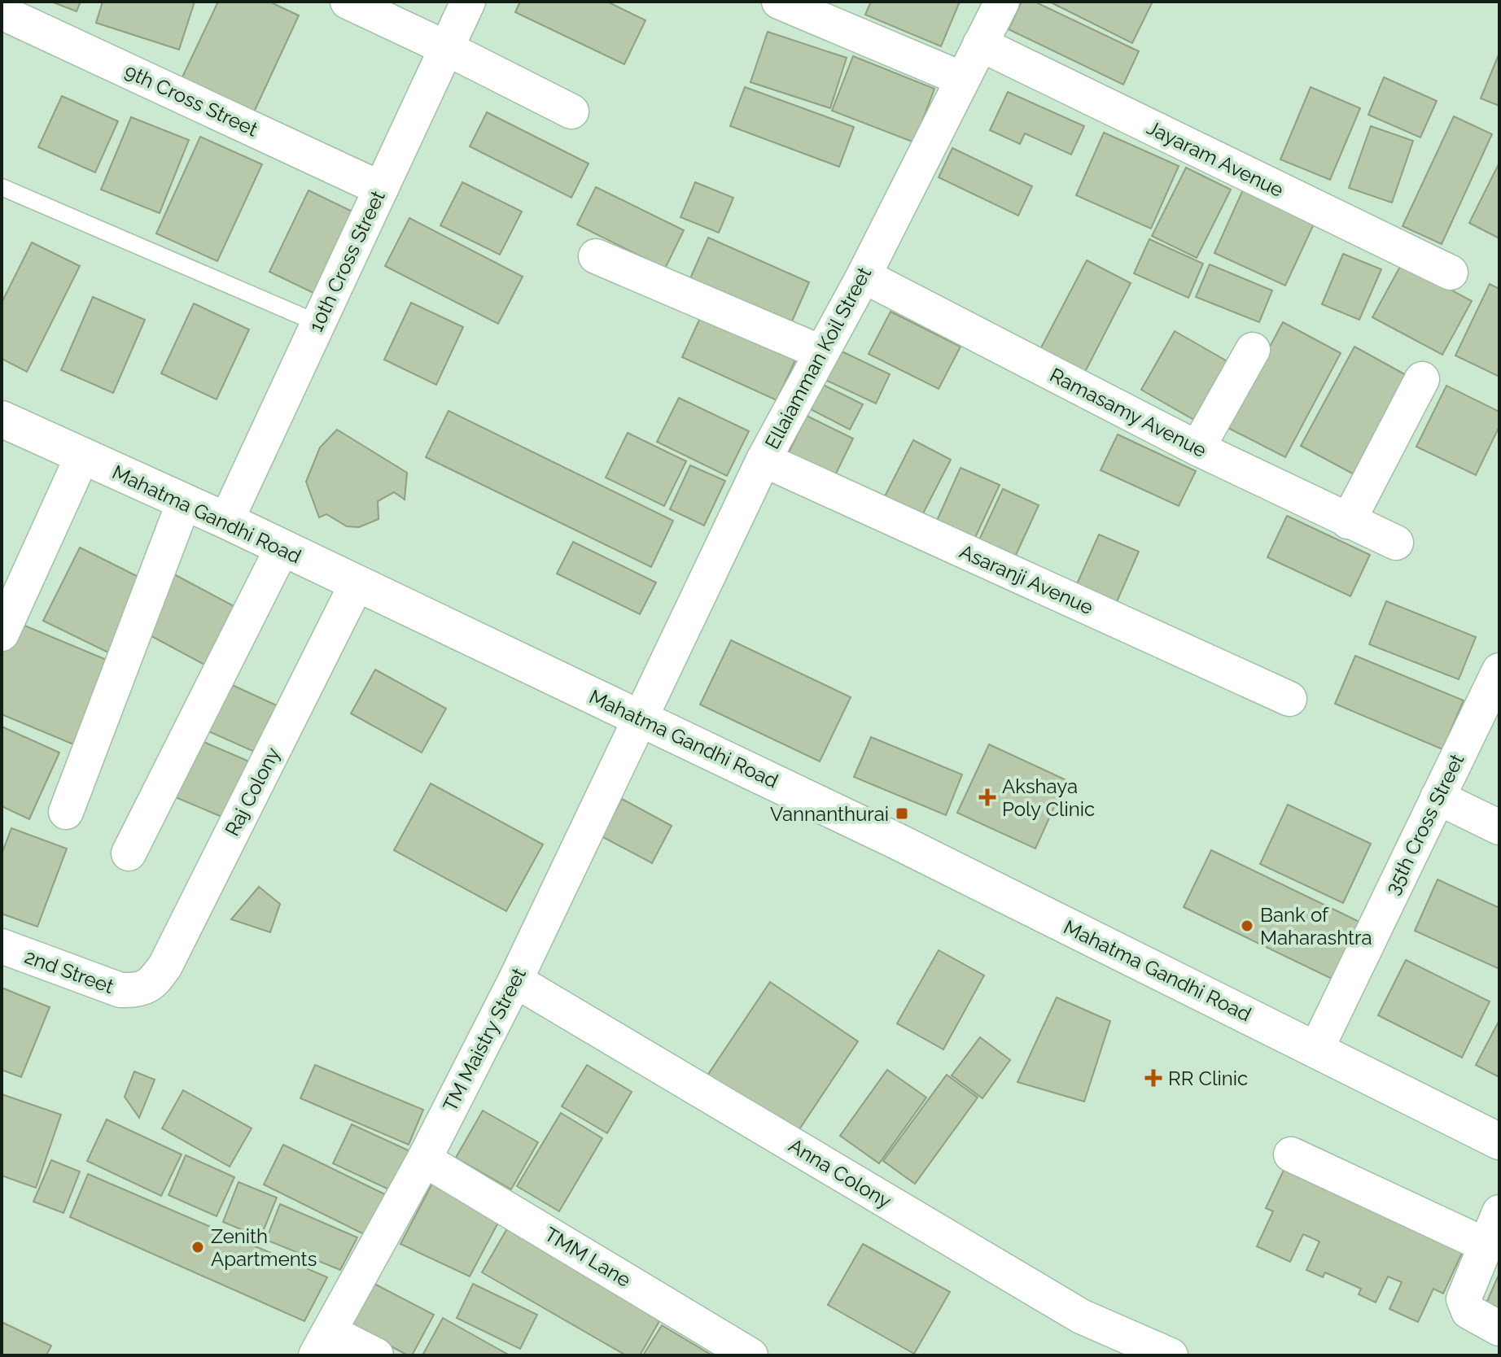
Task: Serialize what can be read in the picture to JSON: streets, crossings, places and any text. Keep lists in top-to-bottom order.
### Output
{
  "streets": {
    "main road": ["Mahatma Gandhi Road"],
    "street": [
      "9th Cross Street",
      "Jayaram Avenue",
      "10th Cross Street",
      "Ellaiamman Koil Street",
      "Ramasamy Avenue",
      "Asaranji Avenue",
      "Raj Colony",
      "35th Cross Street",
      "2nd Street",
      "TM Maistry Street",
      "Anna Colony",
      "TMM Lane"
    ]
  },
  "crossings": [
    ["9th Cross Street", "10th Cross Street"],
    ["Jayaram Avenue", "Ellaiamman Koil Street"],
    ["10th Cross Street", "Mahatma Gandhi Road"],
    ["Ellaiamman Koil Street", "Ramasamy Avenue"],
    ["Ellaiamman Koil Street", "Mahatma Gandhi Road"],
    ["Ellaiamman Koil Street", "Asaranji Avenue"],
    ["Ellaiamman Koil Street", "TM Maistry Street"],
    ["Mahatma Gandhi Road", "Raj Colony"],
    ["Mahatma Gandhi Road", "35th Cross Street"],
    ["Mahatma Gandhi Road", "TM Maistry Street"],
    ["Raj Colony", "2nd Street"],
    ["TM Maistry Street", "Anna Colony"],
    ["TM Maistry Street", "TMM Lane"]
  ],
  "places": {
    "health": ["Akshaya Poly Clinic", "RR Clinic"],
    "transit": ["Vannanthurai"],
    "other": ["Bank of Maharashtra", "Zenith Apartments"]
  }
}
